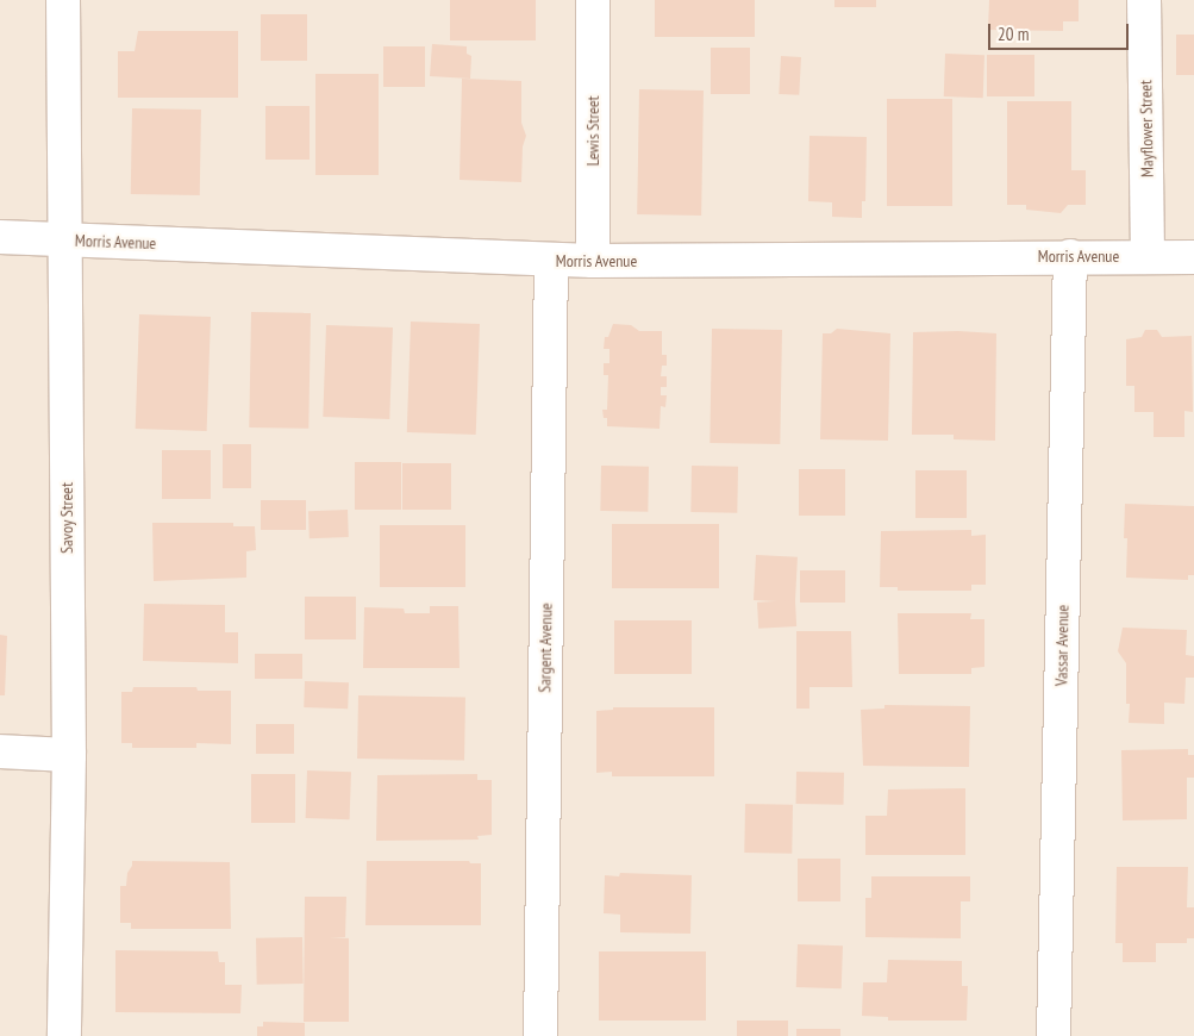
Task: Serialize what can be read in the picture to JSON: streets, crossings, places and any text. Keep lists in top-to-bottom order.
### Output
{
  "streets": {
    "street": [
      "Mayflower Street",
      "Lewis Street",
      "Morris Avenue",
      "Savoy Street",
      "Vassar Avenue",
      "Sargent Avenue"
    ]
  },
  "crossings": [
    ["Mayflower Street", "Morris Avenue"],
    ["Lewis Street", "Morris Avenue"],
    ["Morris Avenue", "Savoy Street"],
    ["Morris Avenue", "Vassar Avenue"],
    ["Morris Avenue", "Sargent Avenue"]
  ],
  "scale_bar": "20 m"
}
